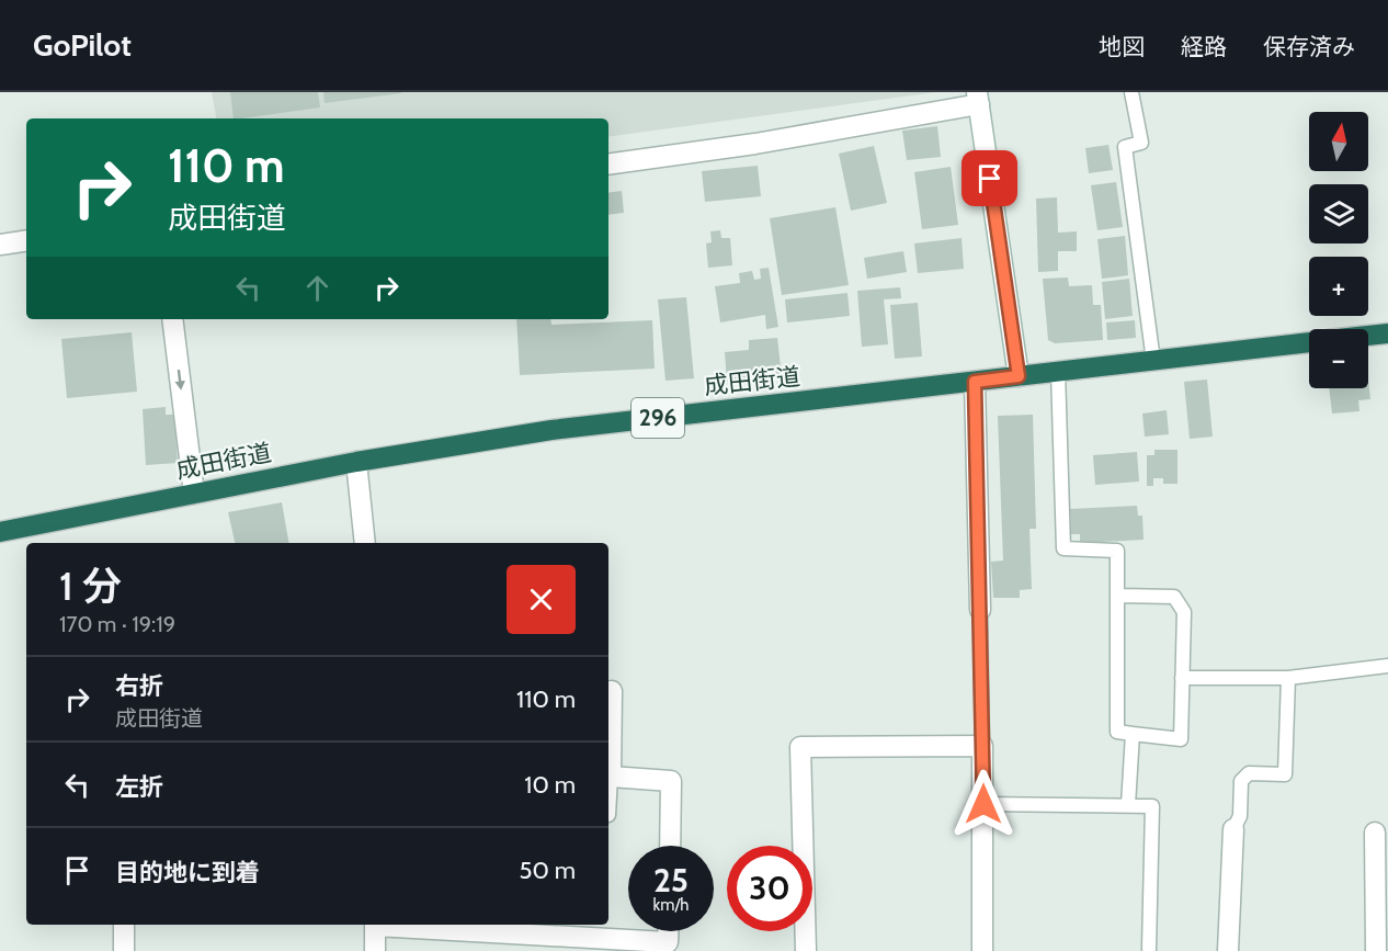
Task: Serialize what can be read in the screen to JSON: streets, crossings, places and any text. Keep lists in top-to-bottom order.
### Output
{
  "streets": {
    "highway": ["成田街道", "296"]
  },
  "north": "top",
  "page": {
    "header": "GoPilot",
    "nav": ["地図", "経路", "保存済み"],
    "map_buttons": ["+", "−"],
    "turn": ["110 m", "成田街道"],
    "heading": ["1 分", "170 m · 19:19"],
    "list": [
      {
        "name": "右折",
        "note": "成田街道",
        "value": "110 m"
      },
      {
        "name": "左折",
        "value": "10 m"
      },
      {
        "name": "目的地に到着",
        "value": "50 m"
      }
    ],
    "speed": "25 km/h",
    "limit": "30"
  }
}
